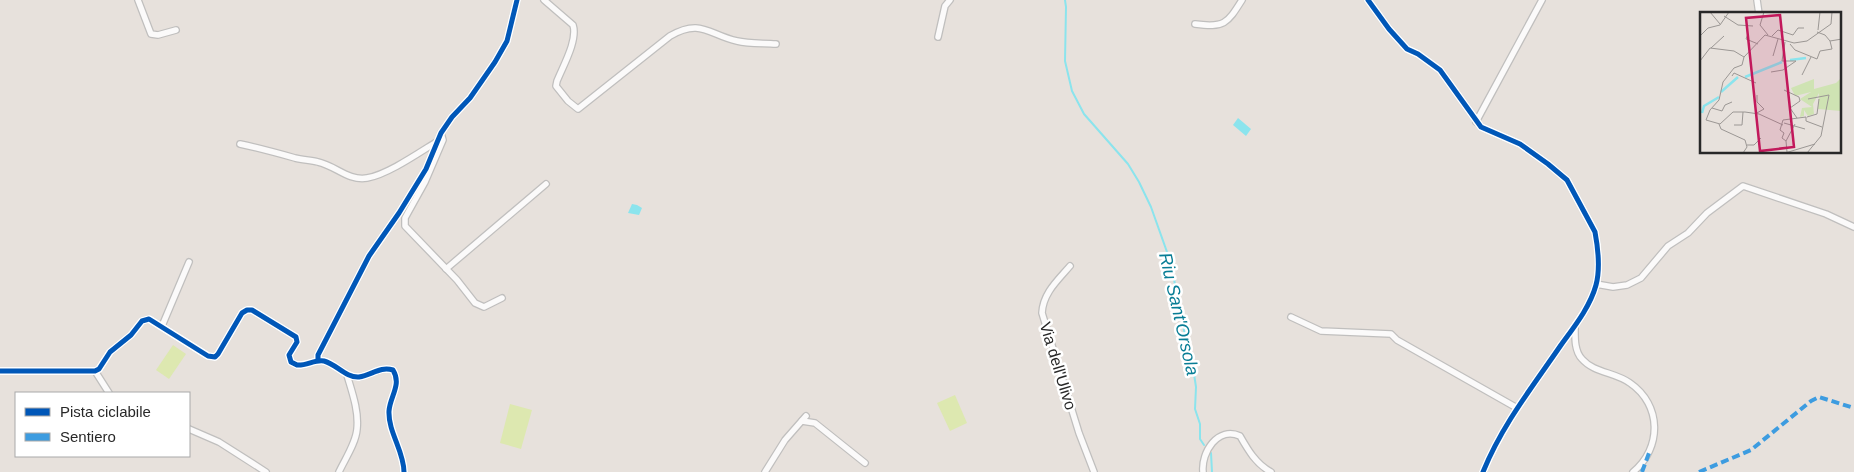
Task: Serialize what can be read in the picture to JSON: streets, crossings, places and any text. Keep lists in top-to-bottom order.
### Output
{
  "streets": {
    "street": ["Via dell'Ulivo"]
  },
  "water": ["Riu Sant'Orsola"],
  "legend": ["Pista ciclabile", "Sentiero"]
}
